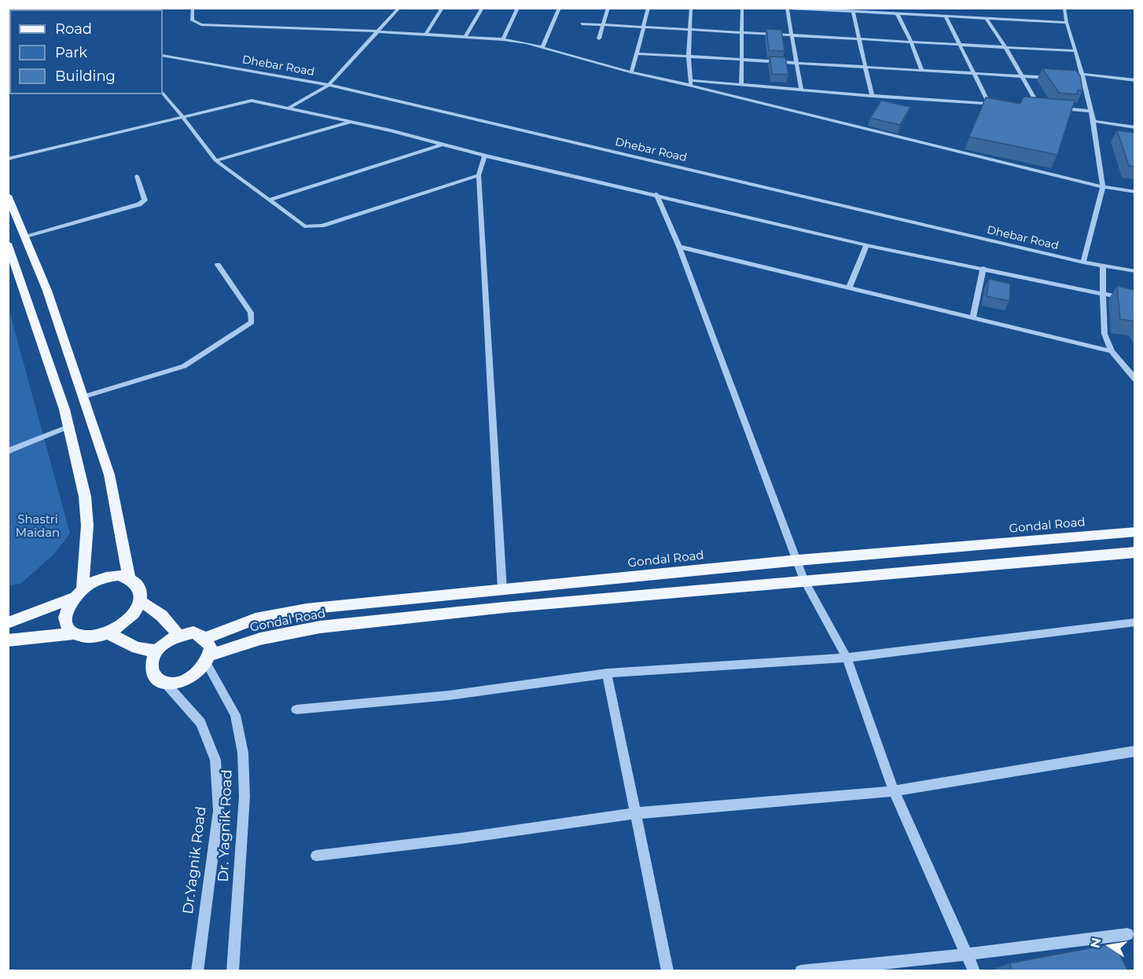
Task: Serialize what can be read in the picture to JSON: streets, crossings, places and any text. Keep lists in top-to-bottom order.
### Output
{
  "streets": {
    "main road": ["Gondal Road"],
    "street": ["Dhebar Road", "Dr. Yagnik Road", "Dr.Yagnik Road"]
  },
  "crossings": [
    ["Gondal Road", "Dr. Yagnik Road"],
    ["Gondal Road", "Dr.Yagnik Road"],
    ["Dr. Yagnik Road", "Dr.Yagnik Road"]
  ],
  "parks": ["Shastri Maidan"],
  "legend": ["Road", "Park", "Building"],
  "north": "left"
}
